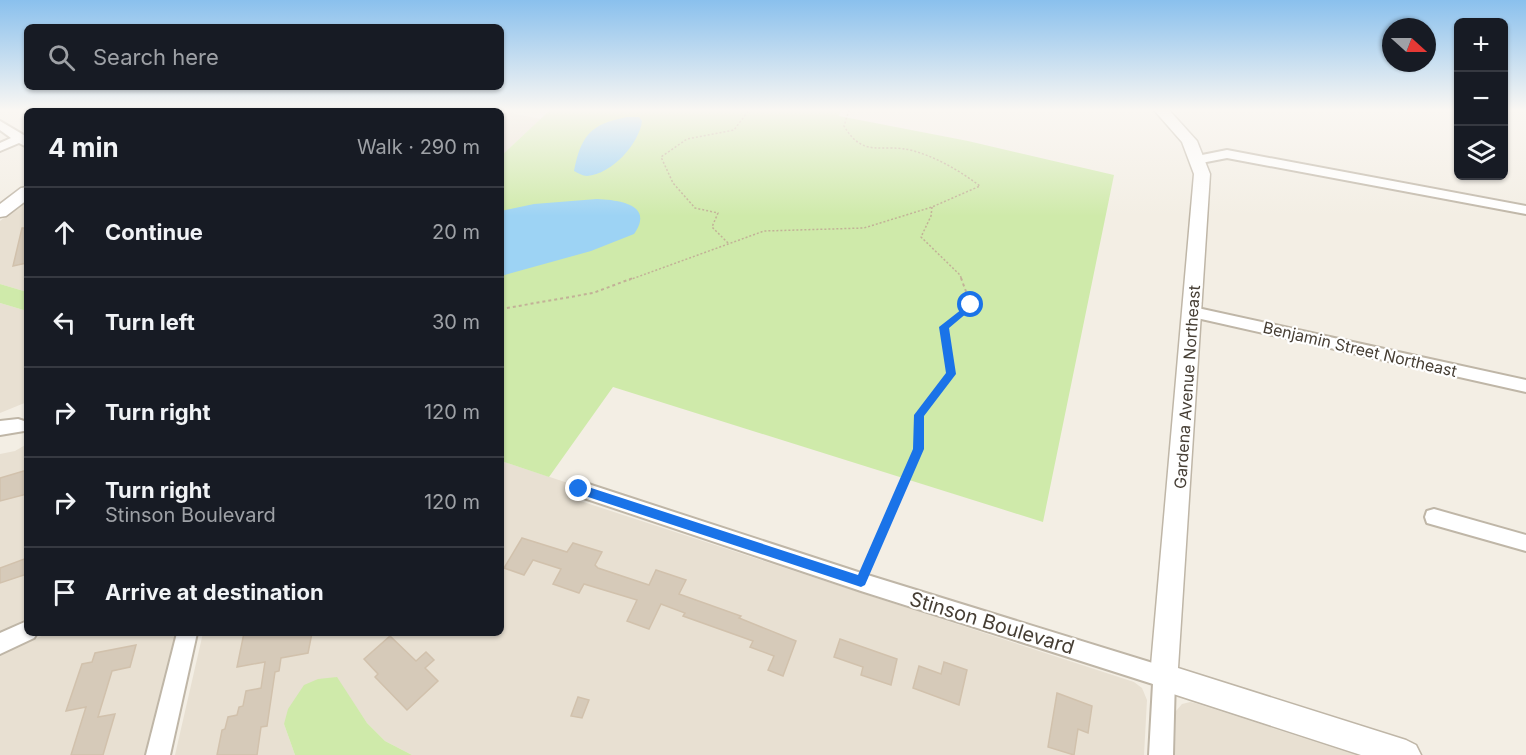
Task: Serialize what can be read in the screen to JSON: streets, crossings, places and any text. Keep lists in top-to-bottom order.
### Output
{
  "streets": {
    "street": ["Benjamin Street Northeast", "Gardena Avenue Northeast", "Stinson Boulevard"]
  },
  "crossings": [
    ["Benjamin Street Northeast", "Gardena Avenue Northeast"],
    ["Gardena Avenue Northeast", "Stinson Boulevard"]
  ],
  "north": "right",
  "page": {
    "map_buttons": ["+", "−"],
    "search": "Search here",
    "heading": ["4 min", "Walk · 290 m"],
    "list": [
      ["Continue", "20 m"],
      ["Turn left", "30 m"],
      ["Turn right", "120 m"],
      ["Turn right", "Stinson Boulevard", "120 m"],
      "Arrive at destination"
    ]
  }
}
